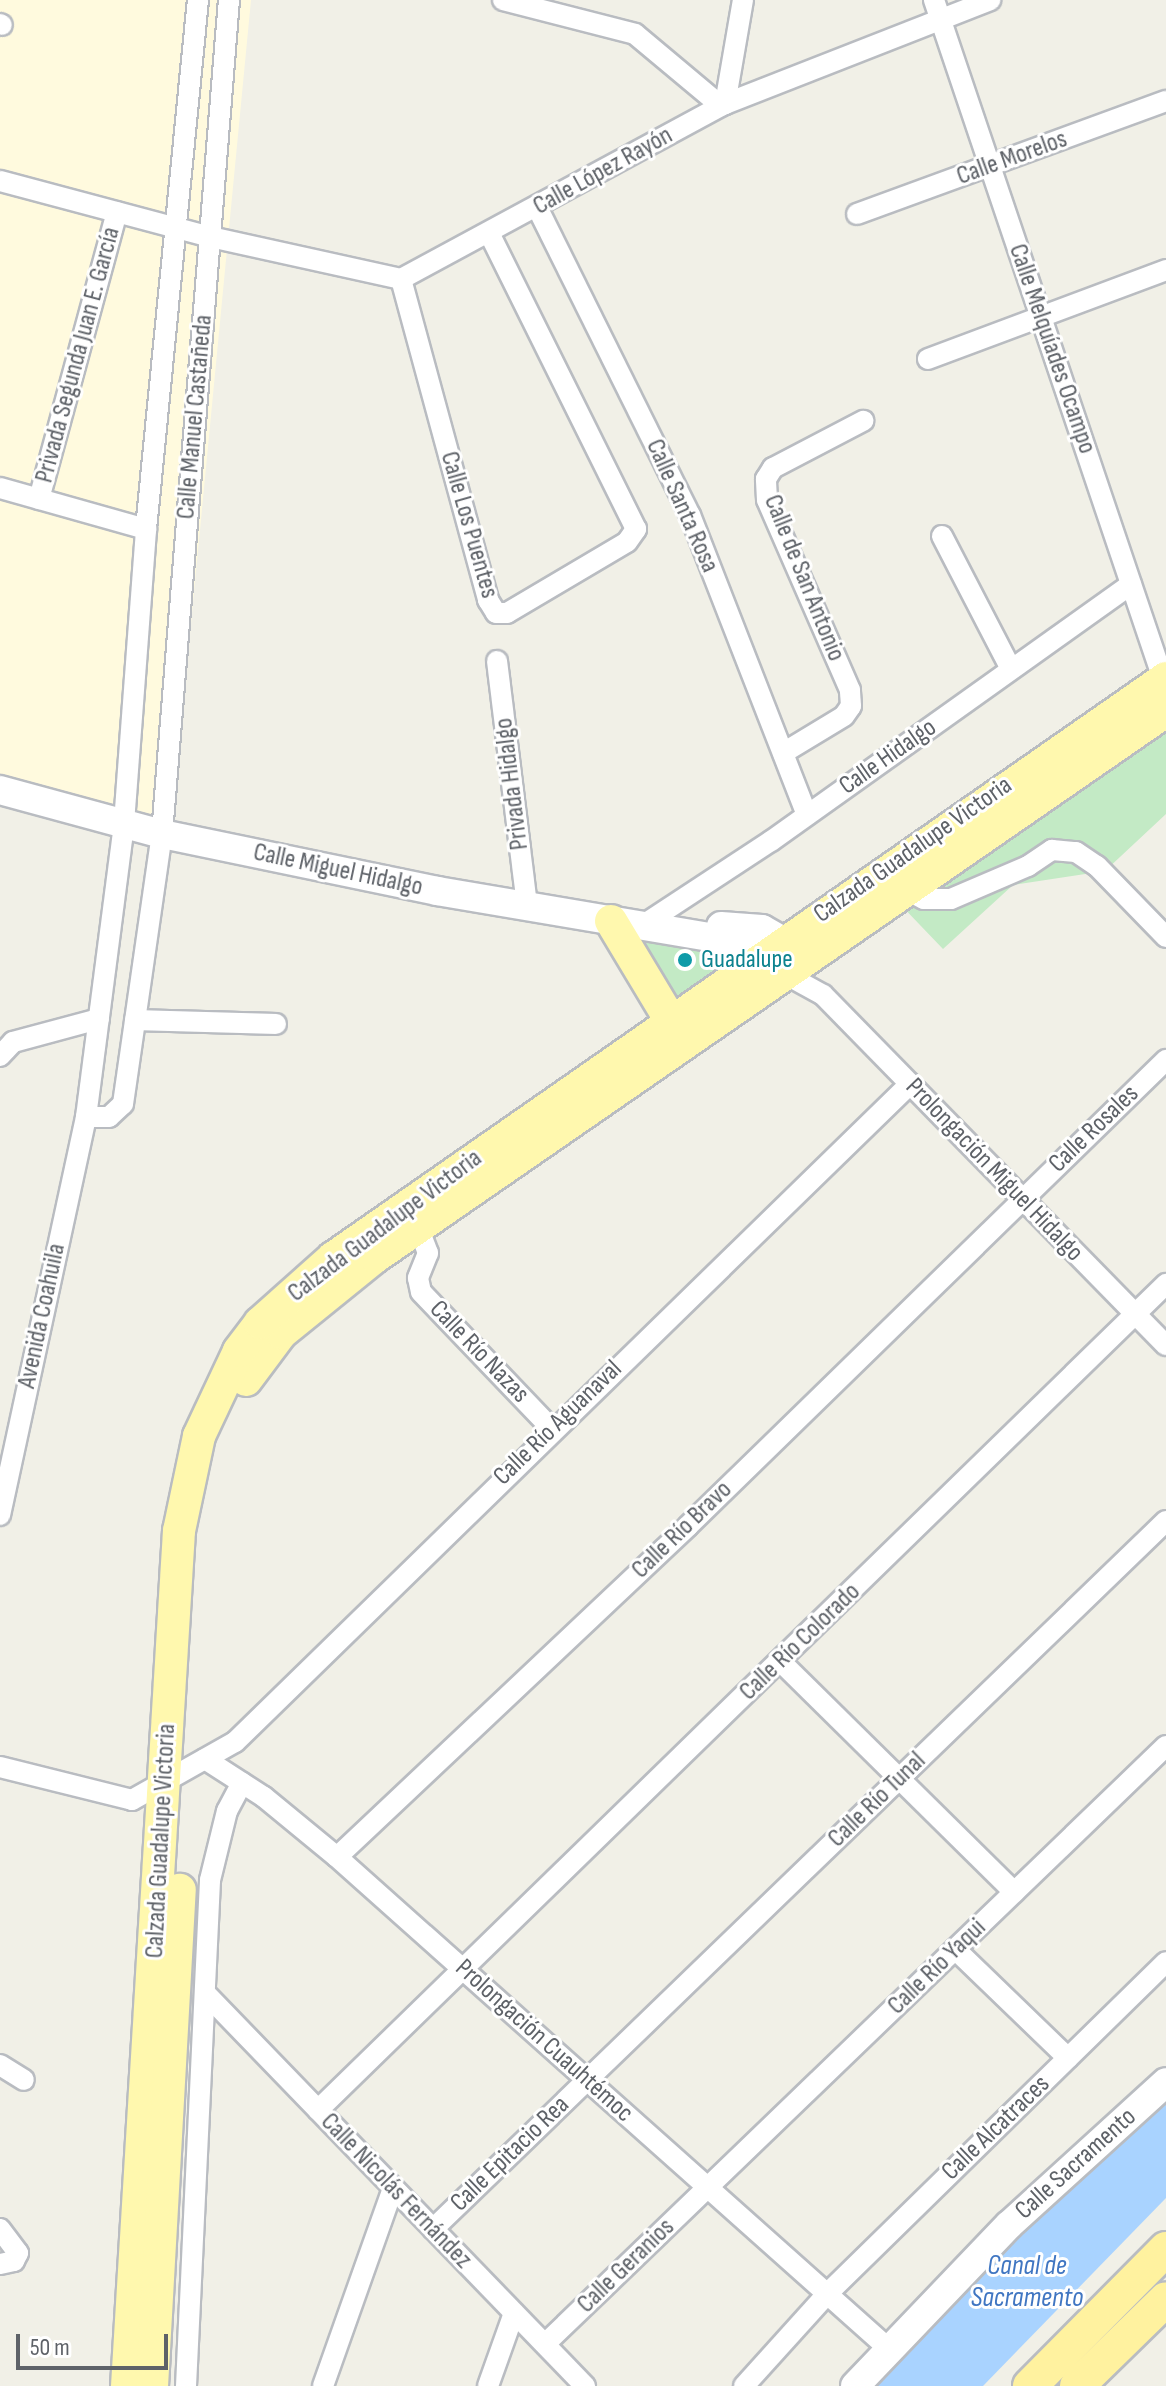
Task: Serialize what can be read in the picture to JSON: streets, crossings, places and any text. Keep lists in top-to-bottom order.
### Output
{
  "streets": {
    "main road": ["Calzada Guadalupe Victoria", "Calle Miguel Hidalgo", "Calle Sacramento"],
    "street": [
      "Calle Morelos",
      "Calle López Rayón",
      "Calle Melquíades Ocampo",
      "Privada Segunda Juan E. García",
      "Calle Manuel Castañeda",
      "Calle Santa Rosa",
      "Calle Los Puentes",
      "Calle de San Antonio",
      "Calle Hidalgo",
      "Privada Hidalgo",
      "Calle Rosales",
      "Prolongación Miguel Hidalgo",
      "Avenida Coahuila",
      "Calle Río Nazas",
      "Calle Río Aguanaval",
      "Calle Río Bravo",
      "Calle Río Colorado",
      "Calle Río Tunal",
      "Calle Río Yaqui",
      "Prolongación Cuauhtémoc",
      "Calle Alcatraces",
      "Calle Epitacio Rea",
      "Calle Nicolás Fernández",
      "Calle Geranios"
    ]
  },
  "crossings": [
    ["Calle Morelos", "Calle Melquíades Ocampo"],
    ["Calle López Rayón", "Calle Melquíades Ocampo"],
    ["Calle López Rayón", "Calle Santa Rosa"],
    ["Calle López Rayón", "Calle Los Puentes"],
    ["Calle Melquíades Ocampo", "Calle Hidalgo"],
    ["Calle Melquíades Ocampo", "Calzada Guadalupe Victoria"],
    ["Calle Manuel Castañeda", "Calle Miguel Hidalgo"],
    ["Calle Manuel Castañeda", "Avenida Coahuila"],
    ["Calle Santa Rosa", "Calle de San Antonio"],
    ["Calle Santa Rosa", "Calle Hidalgo"],
    ["Calle Hidalgo", "Calle Miguel Hidalgo"],
    ["Privada Hidalgo", "Calle Miguel Hidalgo"],
    ["Calzada Guadalupe Victoria", "Calle Miguel Hidalgo"],
    ["Calzada Guadalupe Victoria", "Prolongación Miguel Hidalgo"],
    ["Calzada Guadalupe Victoria", "Calle Río Nazas"],
    ["Calzada Guadalupe Victoria", "Calle Río Aguanaval"],
    ["Calzada Guadalupe Victoria", "Prolongación Cuauhtémoc"],
    ["Calle Miguel Hidalgo", "Prolongación Miguel Hidalgo"],
    ["Calle Miguel Hidalgo", "Avenida Coahuila"],
    ["Calle Rosales", "Prolongación Miguel Hidalgo"],
    ["Calle Rosales", "Calle Río Bravo"],
    ["Prolongación Miguel Hidalgo", "Calle Río Aguanaval"],
    ["Prolongación Miguel Hidalgo", "Calle Río Bravo"],
    ["Prolongación Miguel Hidalgo", "Calle Río Colorado"],
    ["Calle Río Nazas", "Calle Río Aguanaval"],
    ["Calle Río Aguanaval", "Prolongación Cuauhtémoc"],
    ["Calle Río Bravo", "Prolongación Cuauhtémoc"],
    ["Calle Río Colorado", "Prolongación Cuauhtémoc"],
    ["Calle Río Colorado", "Calle Nicolás Fernández"],
    ["Calle Río Tunal", "Prolongación Cuauhtémoc"],
    ["Calle Río Tunal", "Calle Epitacio Rea"],
    ["Calle Río Yaqui", "Prolongación Cuauhtémoc"],
    ["Calle Río Yaqui", "Calle Geranios"],
    ["Prolongación Cuauhtémoc", "Calle Alcatraces"],
    ["Prolongación Cuauhtémoc", "Calle Epitacio Rea"],
    ["Prolongación Cuauhtémoc", "Calle Sacramento"],
    ["Prolongación Cuauhtémoc", "Calle Geranios"],
    ["Calle Epitacio Rea", "Calle Nicolás Fernández"],
    ["Calle Nicolás Fernández", "Calle Geranios"]
  ],
  "water": ["Canal de Sacramento"],
  "places": ["Guadalupe"],
  "scale_bar": "50 m"
}
